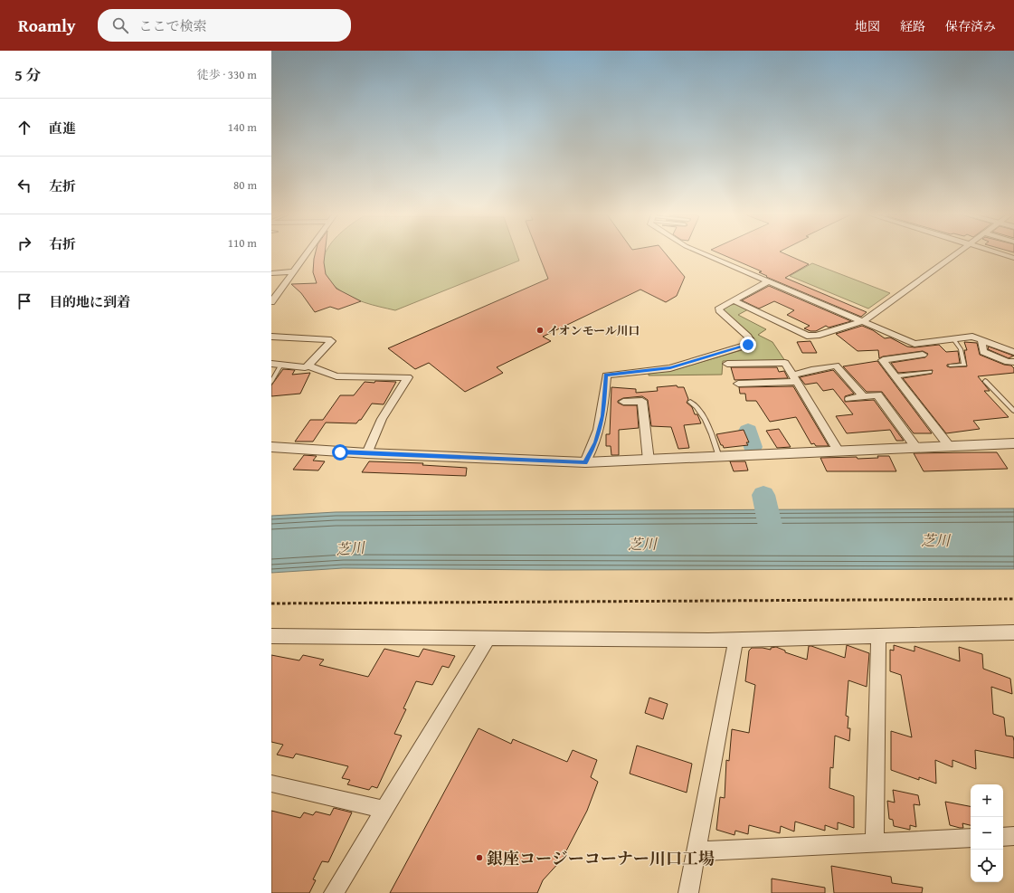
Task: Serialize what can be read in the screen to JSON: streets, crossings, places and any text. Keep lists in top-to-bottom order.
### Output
{
  "water": ["芝川"],
  "places": ["イオンモール川口", "銀座コージーコーナー川口工場"],
  "page": {
    "header": "Roamly",
    "search": "ここで検索",
    "nav": ["地図", "経路", "保存済み"],
    "heading": ["5 分", "徒歩 · 330 m"],
    "list": [
      ["直進", "140 m"],
      ["左折", "80 m"],
      ["右折", "110 m"],
      "目的地に到着"
    ],
    "map_buttons": ["+", "−"]
  }
}
